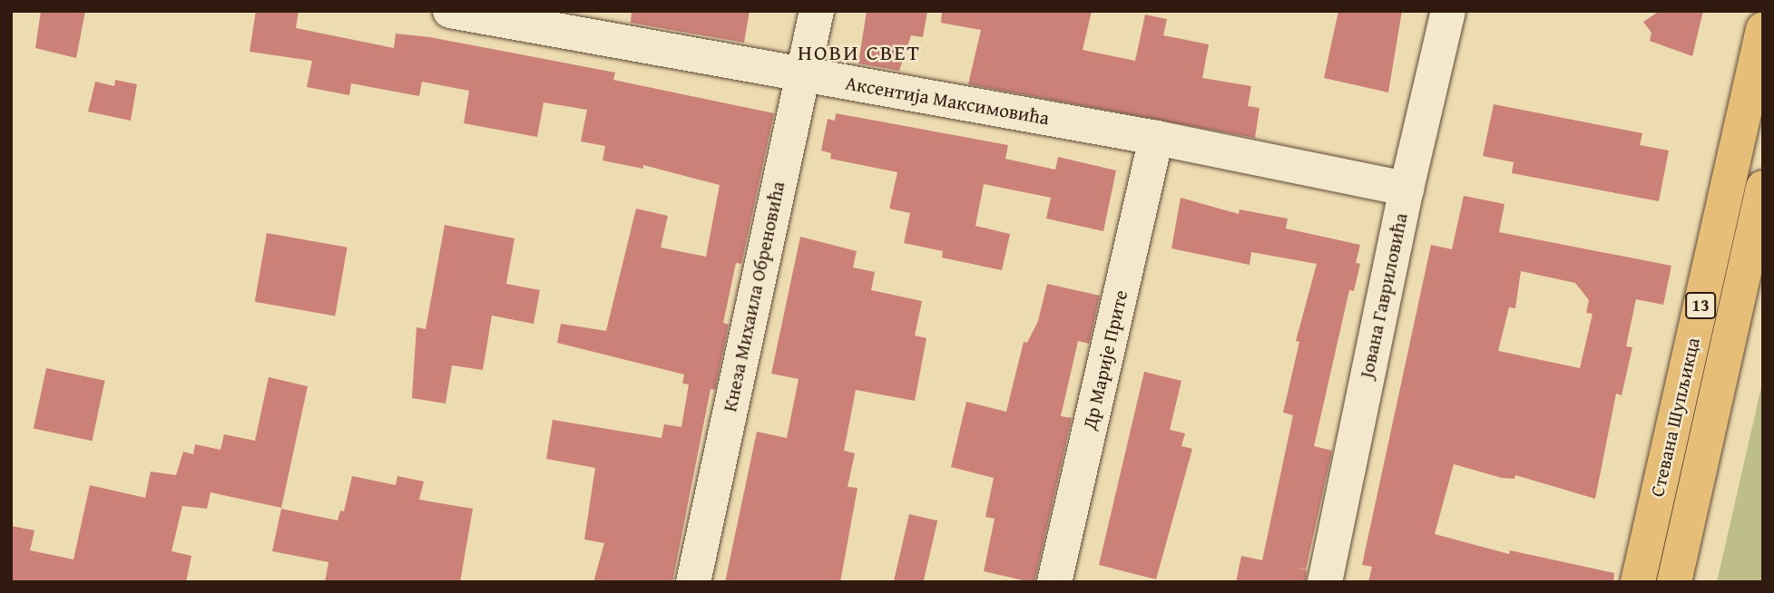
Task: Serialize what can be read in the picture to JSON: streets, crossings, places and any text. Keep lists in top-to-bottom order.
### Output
{
  "streets": {
    "main road": ["13", "Стевана Шупљикца"],
    "street": [
      "Аксентија Максимовића",
      "Јована Гавриловића",
      "Кнеза Михаила Обреновића",
      "Др Марије Прите"
    ]
  },
  "crossings": [
    ["Аксентија Максимовића", "Јована Гавриловића"],
    ["Аксентија Максимовића", "Кнеза Михаила Обреновића"],
    ["Аксентија Максимовића", "Др Марије Прите"]
  ],
  "districts": ["НОВИ СВЕТ"]
}
